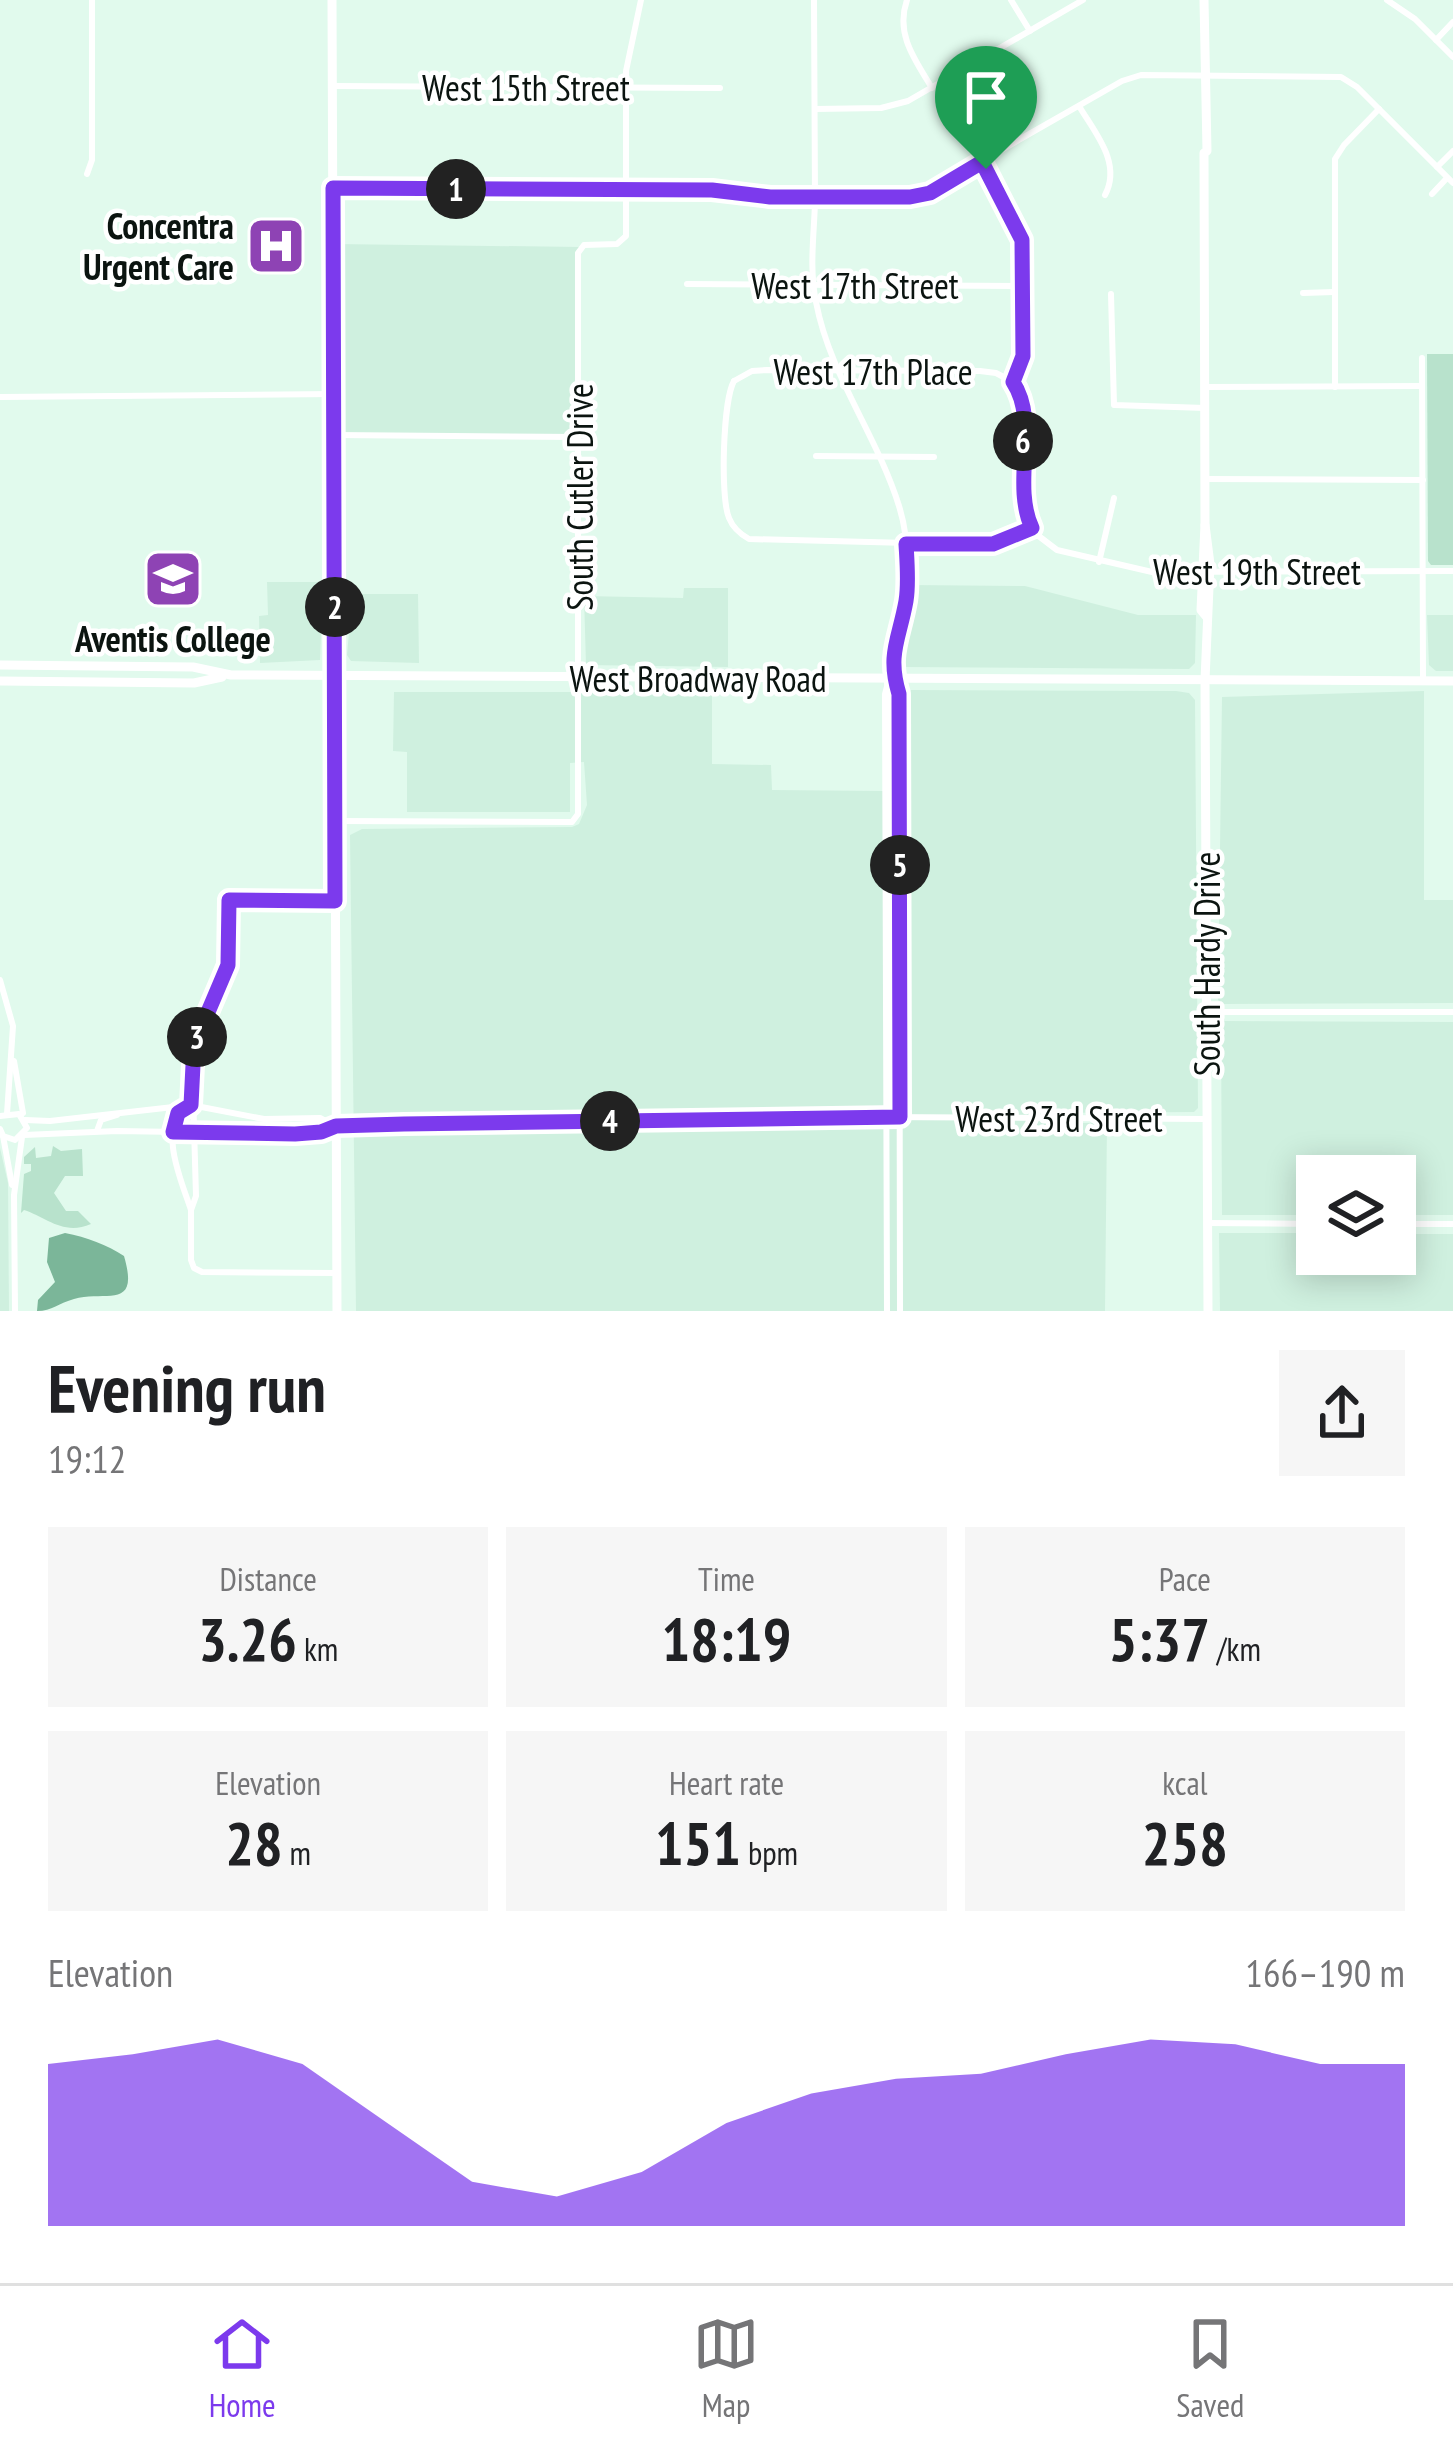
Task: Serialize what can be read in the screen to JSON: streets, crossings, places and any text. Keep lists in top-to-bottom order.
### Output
{
  "streets": {
    "main road": ["West Broadway Road", "South Hardy Drive"],
    "street": [
      "West 15th Street",
      "West 17th Street",
      "West 17th Place",
      "South Cutler Drive",
      "West 19th Street",
      "West 23rd Street"
    ]
  },
  "crossings": [
    ["South Cutler Drive", "West Broadway Road"],
    ["West 19th Street", "South Hardy Drive"],
    ["West Broadway Road", "South Hardy Drive"],
    ["South Hardy Drive", "West 23rd Street"]
  ],
  "places": {
    "hospital": ["Concentra Urgent Care"],
    "school or university": ["Aventis College"]
  },
  "page": {
    "pins": [
      "1",
      "6",
      "2",
      "5",
      "3",
      "4"
    ],
    "heading": ["Evening run", "19:12"],
    "stats": [
      ["Distance", "3.26 km"],
      ["Time", "18:19"],
      ["Pace", "5:37 /km"],
      ["Elevation", "28 m"],
      ["Heart rate", "151 bpm"],
      ["kcal", "258"]
    ],
    "chart": ["Elevation", "166–190 m"],
    "tabs": ["Home", "Map", "Saved"]
  }
}
